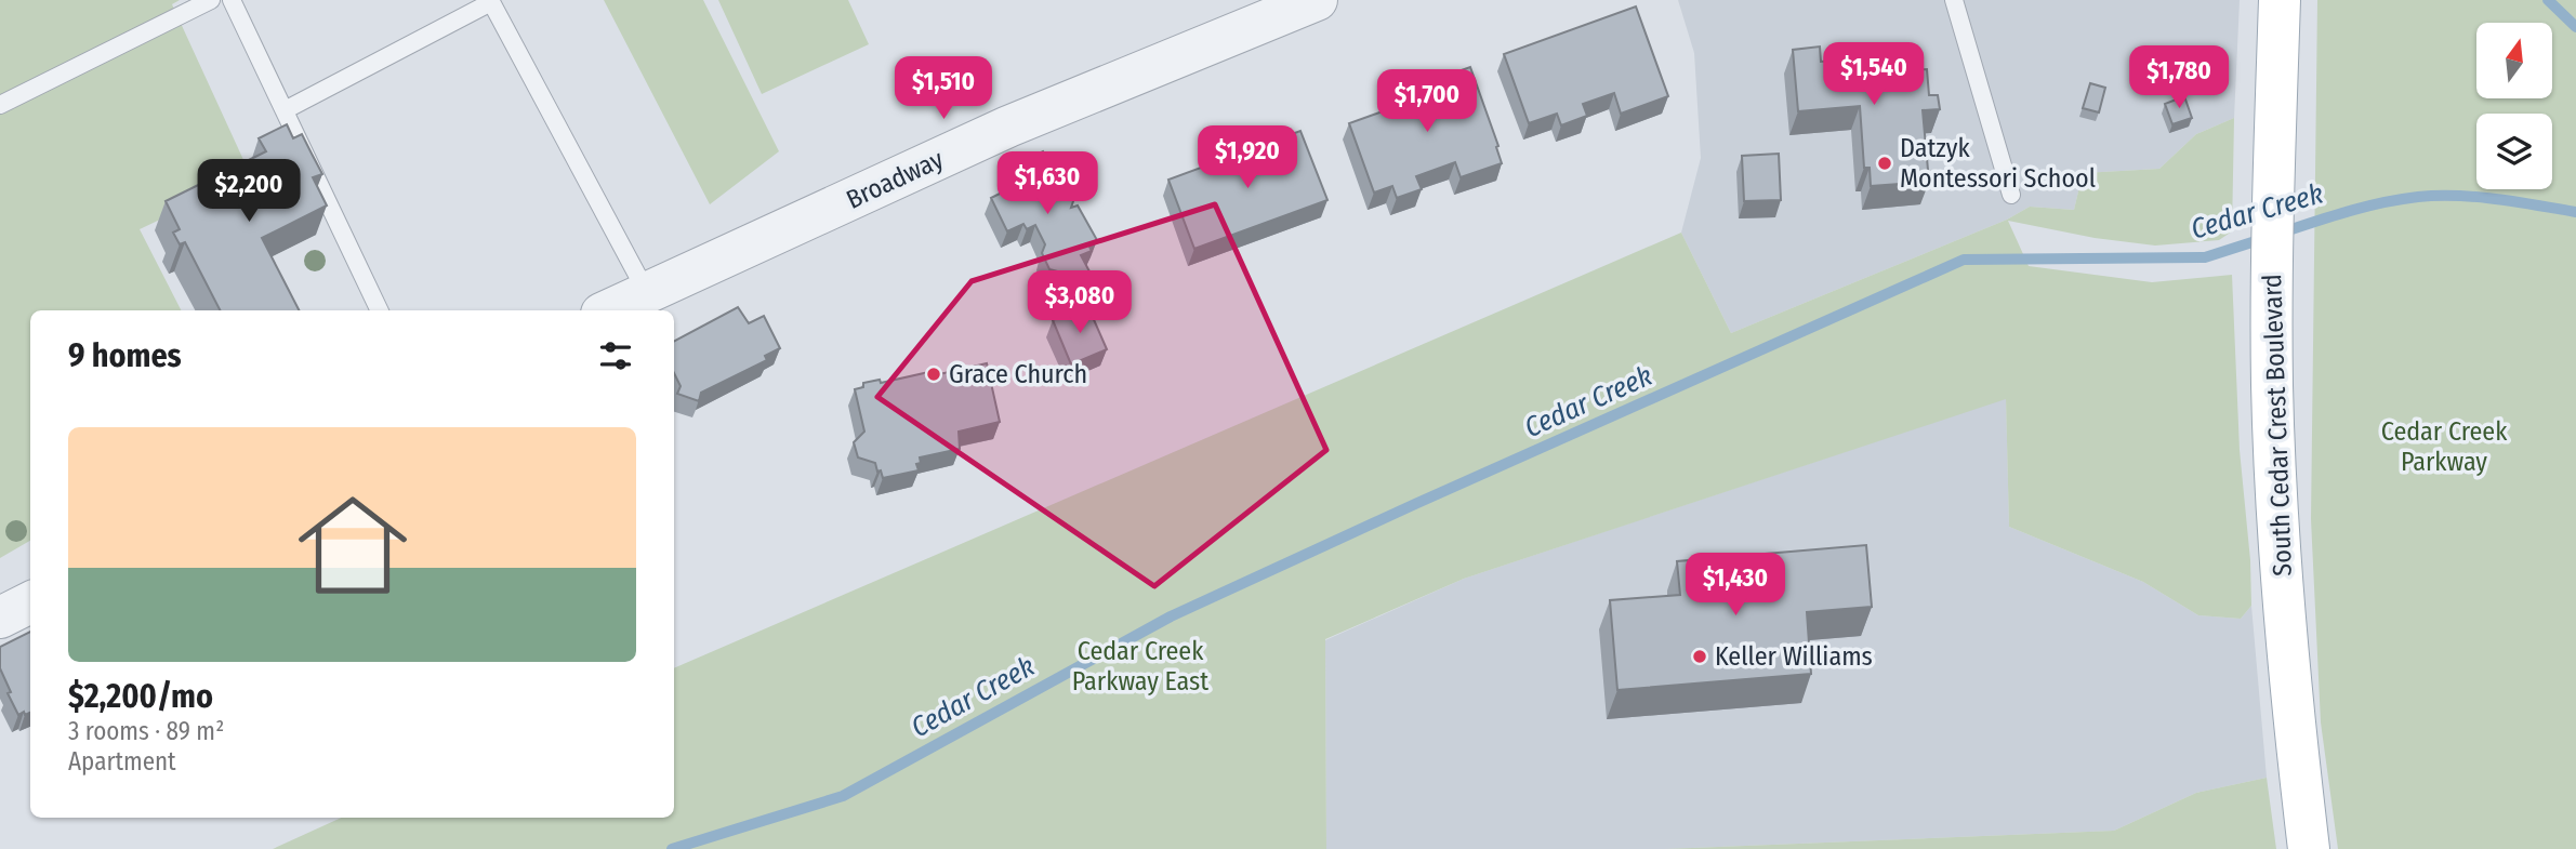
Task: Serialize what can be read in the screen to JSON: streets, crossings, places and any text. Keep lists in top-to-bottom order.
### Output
{
  "streets": {
    "main road": ["South Cedar Crest Boulevard"],
    "street": ["Broadway"]
  },
  "water": ["Cedar Creek"],
  "parks": ["Cedar Creek Parkway", "Cedar Creek Parkway East"],
  "places": ["Datzyk Montessori School", "Grace Church", "Keller Williams"],
  "north": "top",
  "page": {
    "price": [
      "$1,540",
      "$1,780",
      "$1,510",
      "$1,700",
      "$1,920",
      "$1,630",
      "$2,200",
      "$3,080",
      "$1,430"
    ],
    "heading": "9 homes",
    "list": [
      {
        "name": "$2,200/mo",
        "note": "3 rooms · 89 m² · Apartment"
      }
    ]
  }
}
